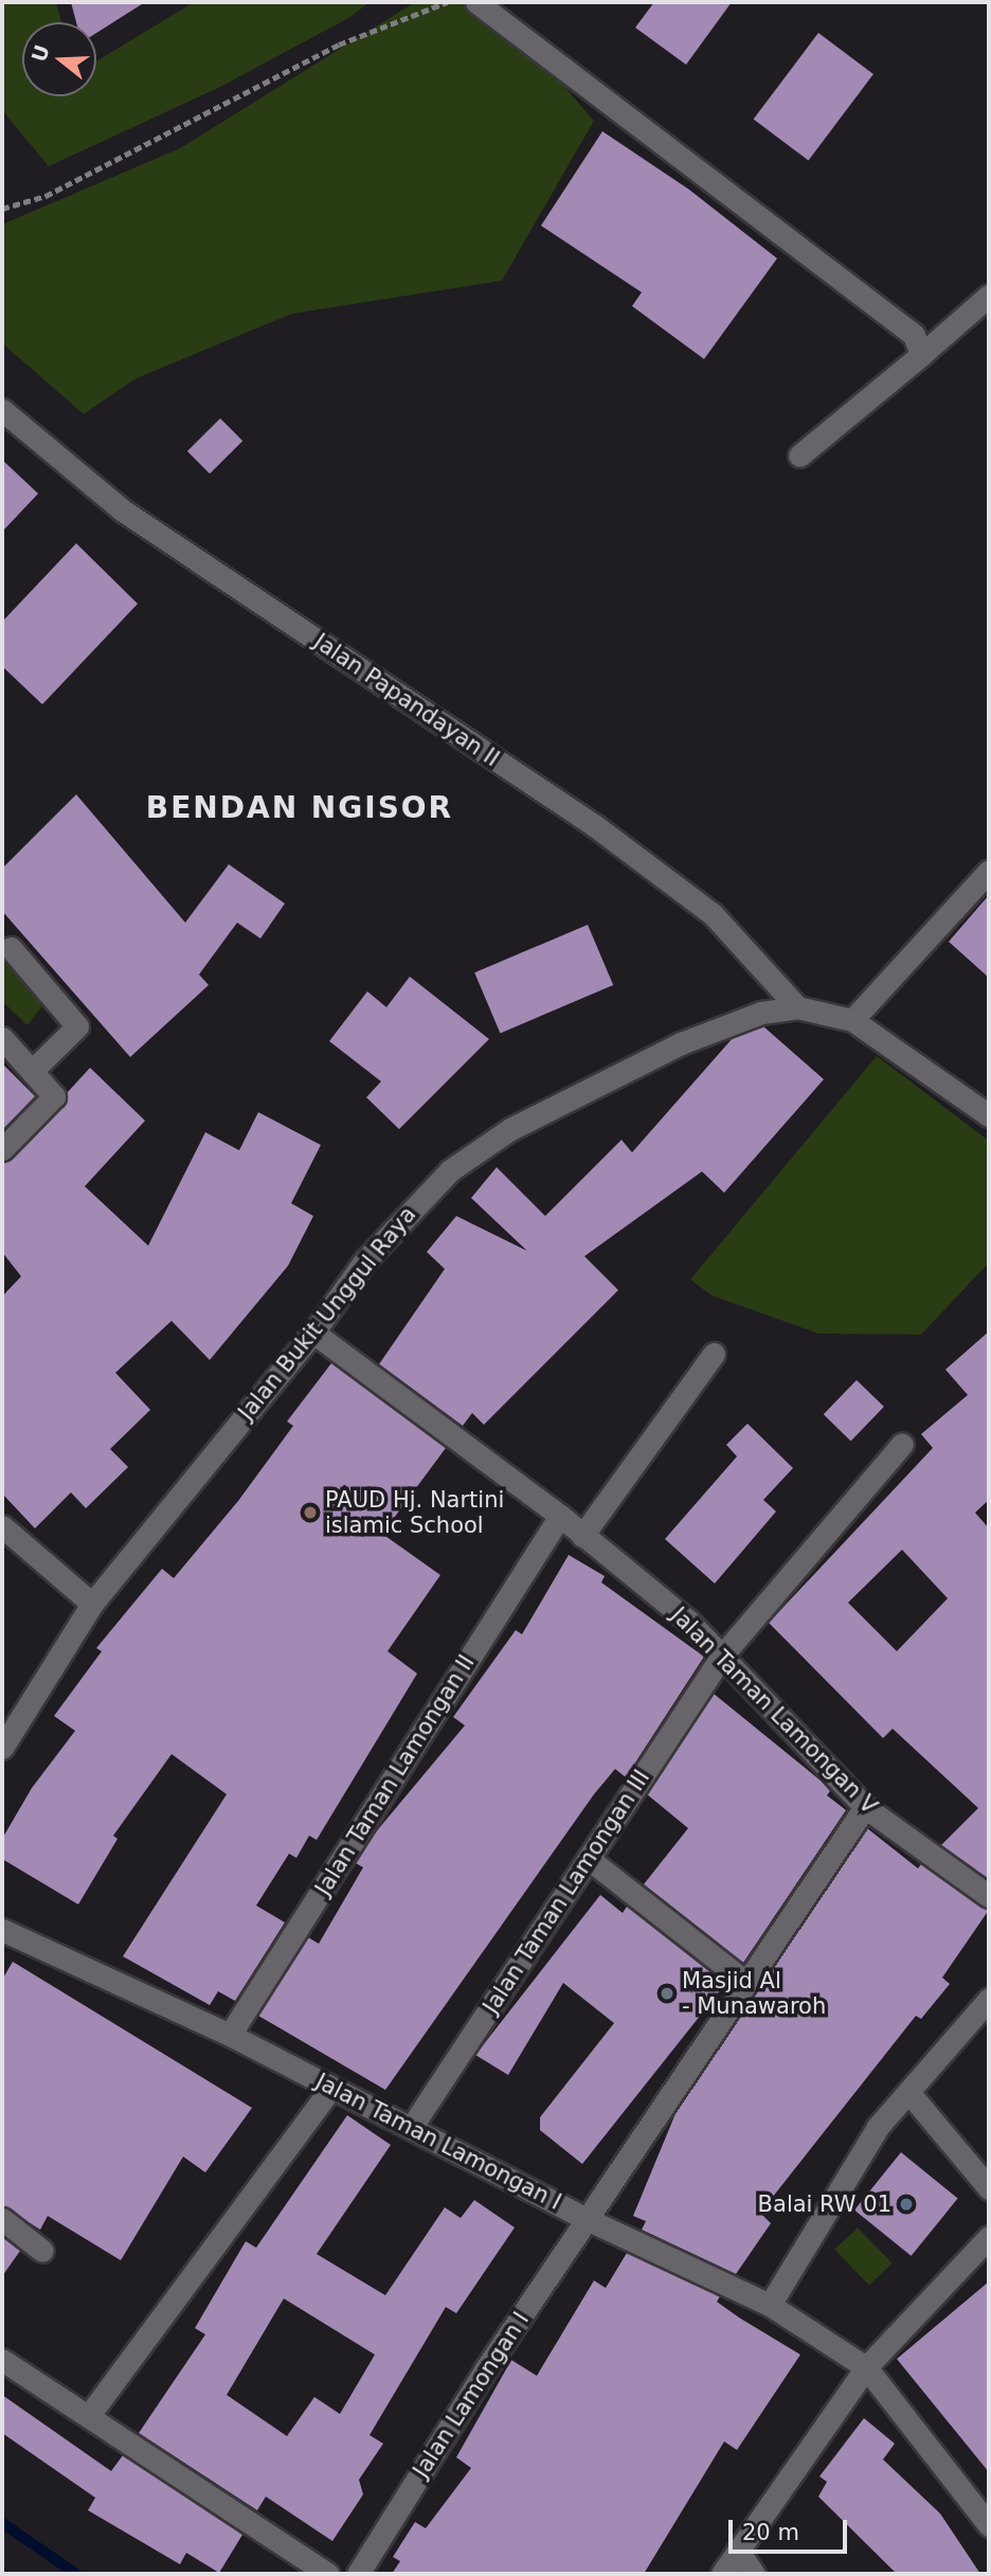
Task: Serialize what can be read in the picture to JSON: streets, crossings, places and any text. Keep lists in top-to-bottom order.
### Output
{
  "streets": {
    "street": [
      "Jalan Papandayan II",
      "Jalan Bukit Unggul Raya",
      "Jalan Taman Lamongan V",
      "Jalan Taman Lamongan II",
      "Jalan Taman Lamongan III",
      "Jalan Taman Lamongan I",
      "Jalan Lamongan I"
    ]
  },
  "crossings": [
    ["Jalan Papandayan II", "Jalan Bukit Unggul Raya"],
    ["Jalan Bukit Unggul Raya", "Jalan Taman Lamongan V"],
    ["Jalan Taman Lamongan V", "Jalan Taman Lamongan II"],
    ["Jalan Taman Lamongan V", "Jalan Taman Lamongan III"],
    ["Jalan Taman Lamongan V", "Jalan Lamongan I"],
    ["Jalan Taman Lamongan II", "Jalan Taman Lamongan I"],
    ["Jalan Taman Lamongan III", "Jalan Taman Lamongan I"],
    ["Jalan Taman Lamongan I", "Jalan Lamongan I"]
  ],
  "districts": ["BENDAN NGISOR"],
  "places": ["PAUD Hj. Nartini islamic School", "Masjid Al - Munawaroh", "Balai RW 01"],
  "scale_bar": "20 m",
  "north": "left"
}
